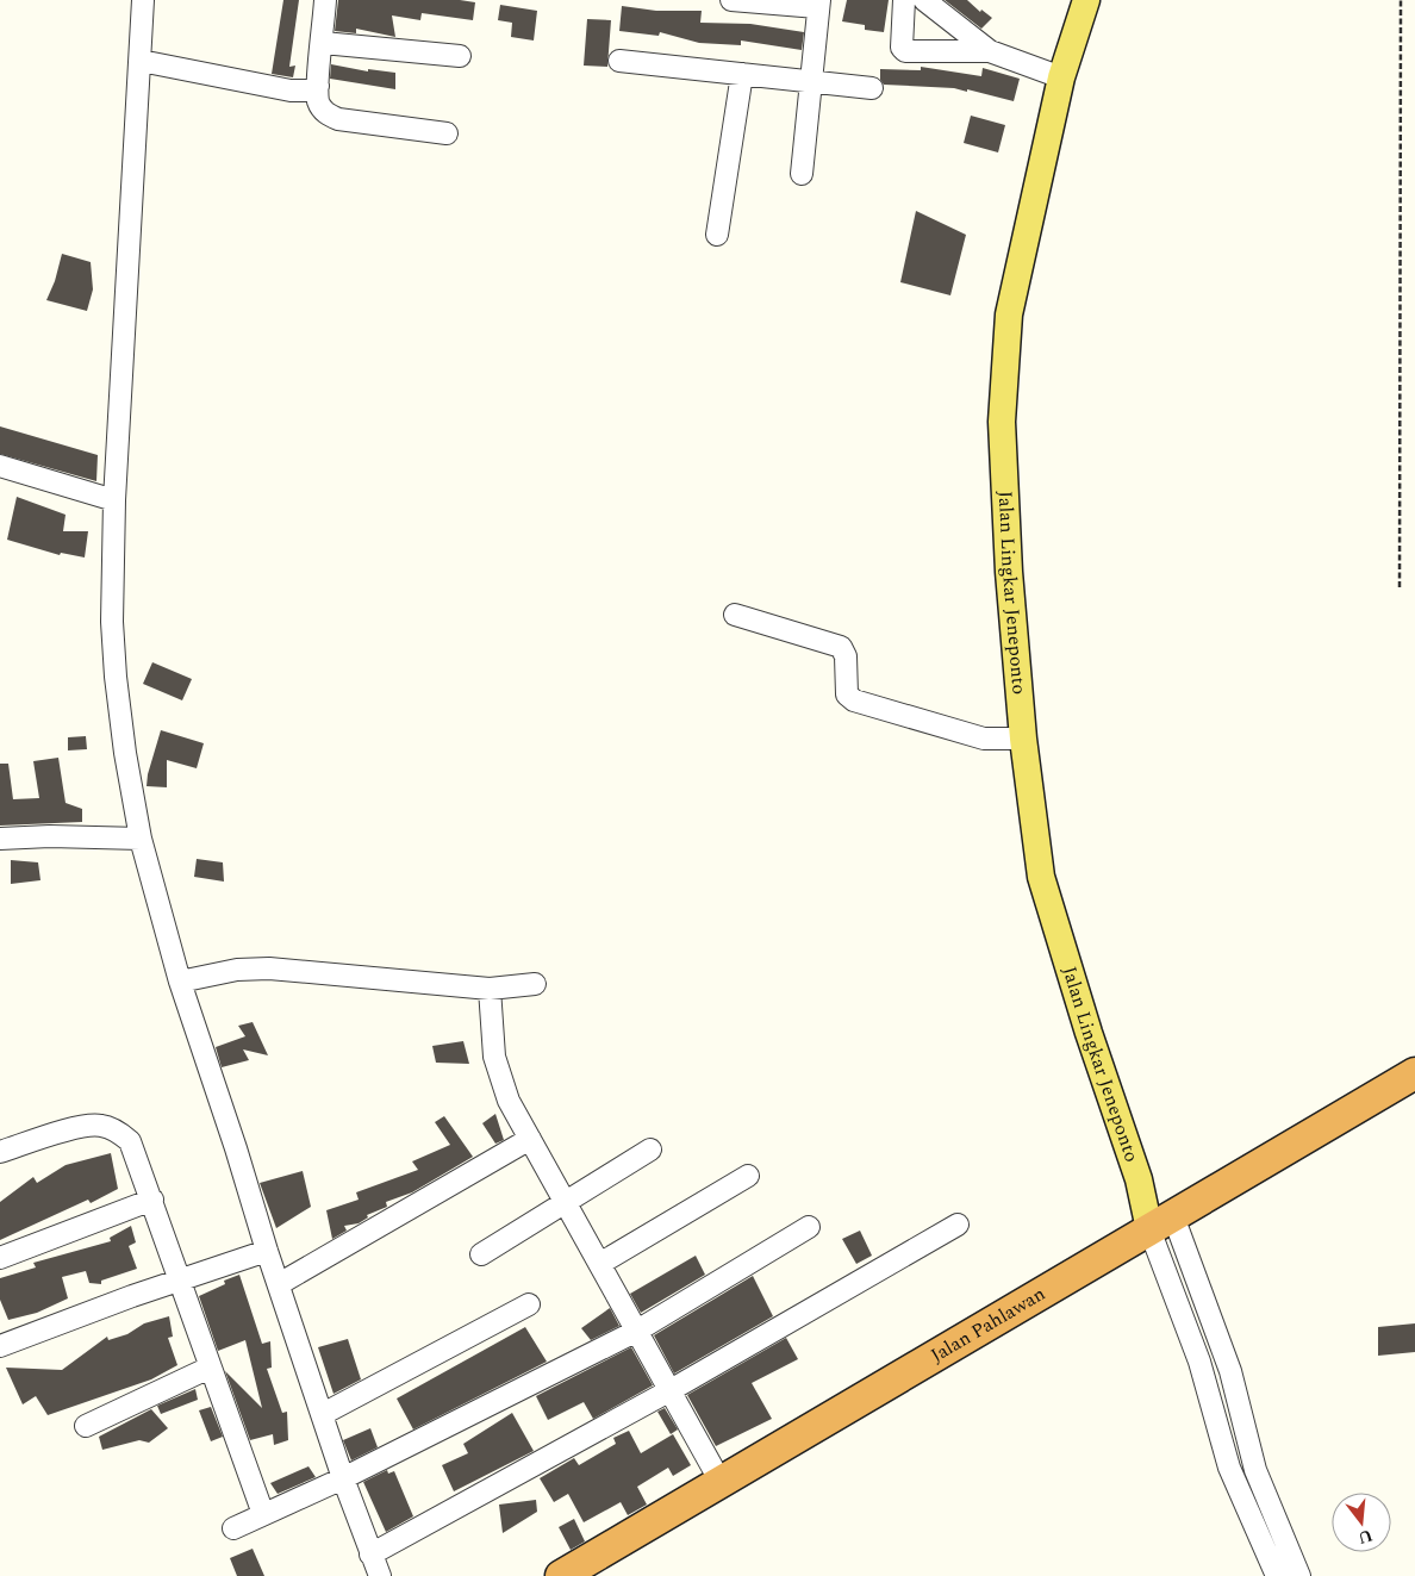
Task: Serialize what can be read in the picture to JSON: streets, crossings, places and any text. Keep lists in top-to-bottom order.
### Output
{
  "streets": {
    "highway": ["Jalan Pahlawan"],
    "main road": ["Jalan Lingkar Jeneponto"]
  },
  "crossings": [
    ["Jalan Lingkar Jeneponto", "Jalan Pahlawan"]
  ],
  "north": "bottom"
}
